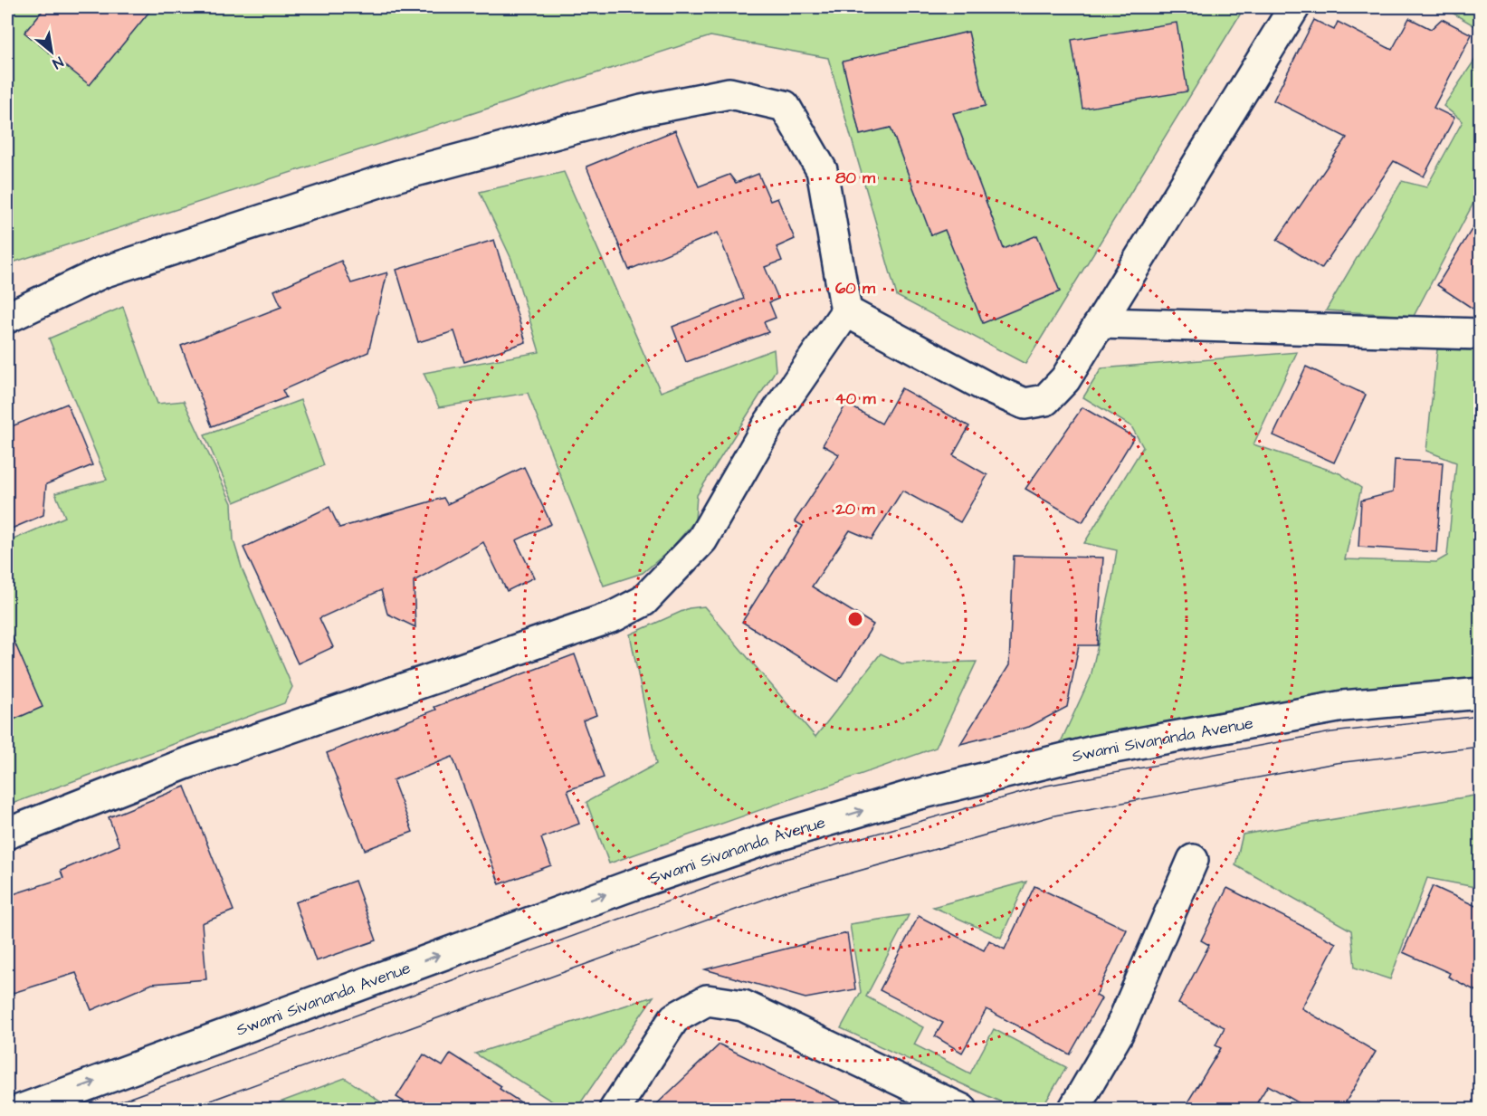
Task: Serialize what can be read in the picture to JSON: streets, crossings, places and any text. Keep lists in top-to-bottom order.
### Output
{
  "streets": {
    "street": ["Swami Sivananda Avenue"]
  },
  "north": "bottom right",
  "rings": [
    "80 m",
    "60 m",
    "40 m",
    "20 m"
  ]
}
